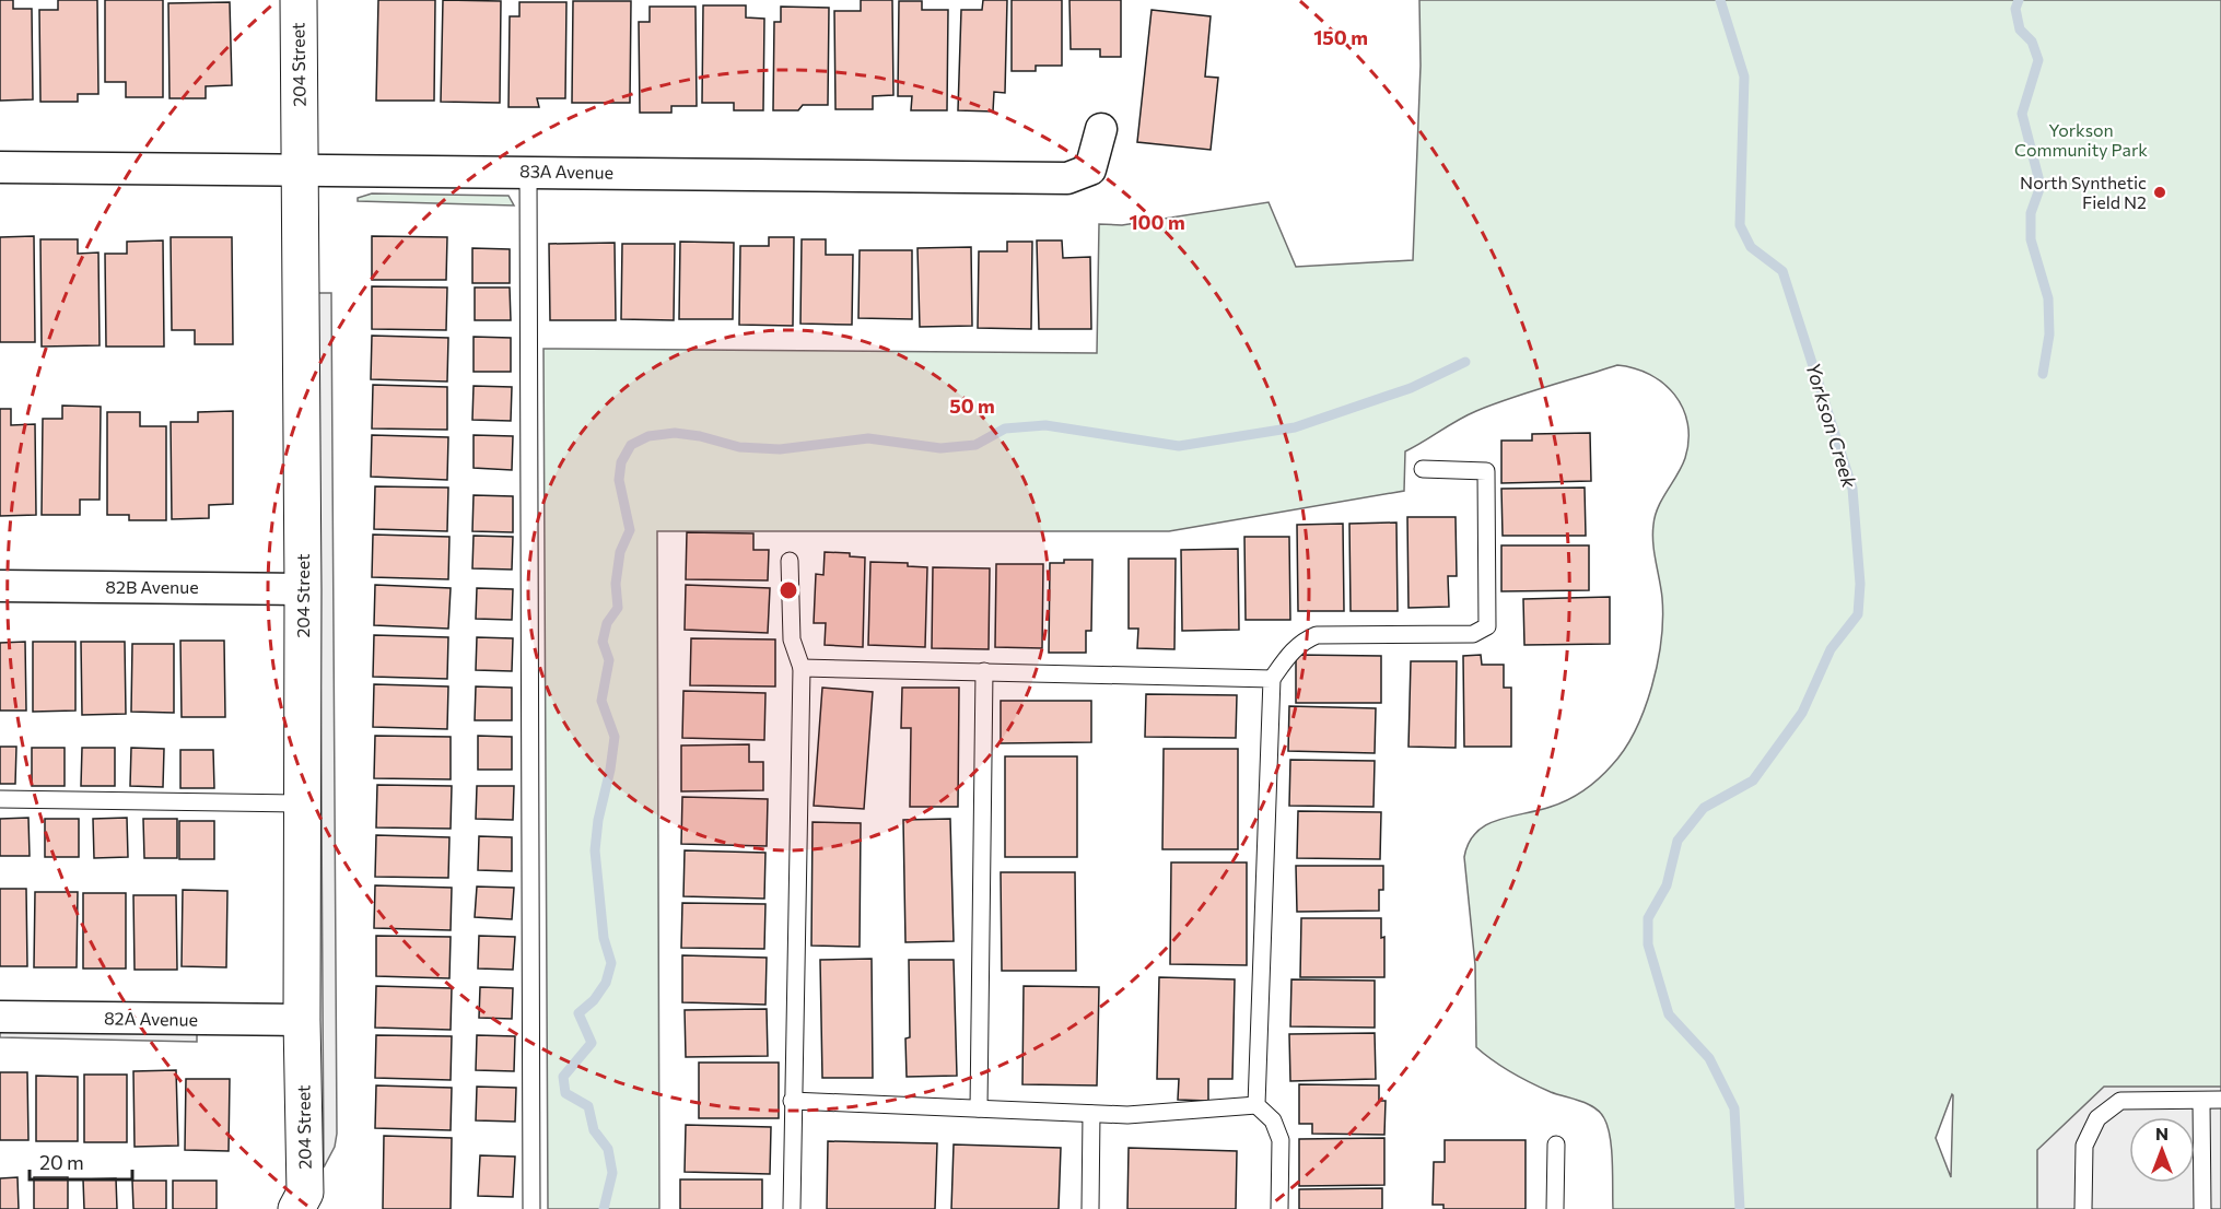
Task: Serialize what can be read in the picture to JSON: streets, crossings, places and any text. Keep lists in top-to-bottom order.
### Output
{
  "streets": {
    "street": [
      "204 Street",
      "83A Avenue",
      "82B Avenue",
      "82A Avenue"
    ]
  },
  "crossings": [
    ["204 Street", "83A Avenue"],
    ["204 Street", "82B Avenue"],
    ["204 Street", "82A Avenue"]
  ],
  "water": ["Yorkson Creek"],
  "parks": ["Yorkson Community Park"],
  "places": ["North Synthetic Field N2"],
  "scale_bar": "20 m",
  "north": "top",
  "rings": ["150 m", "100 m", "50 m"]
}
